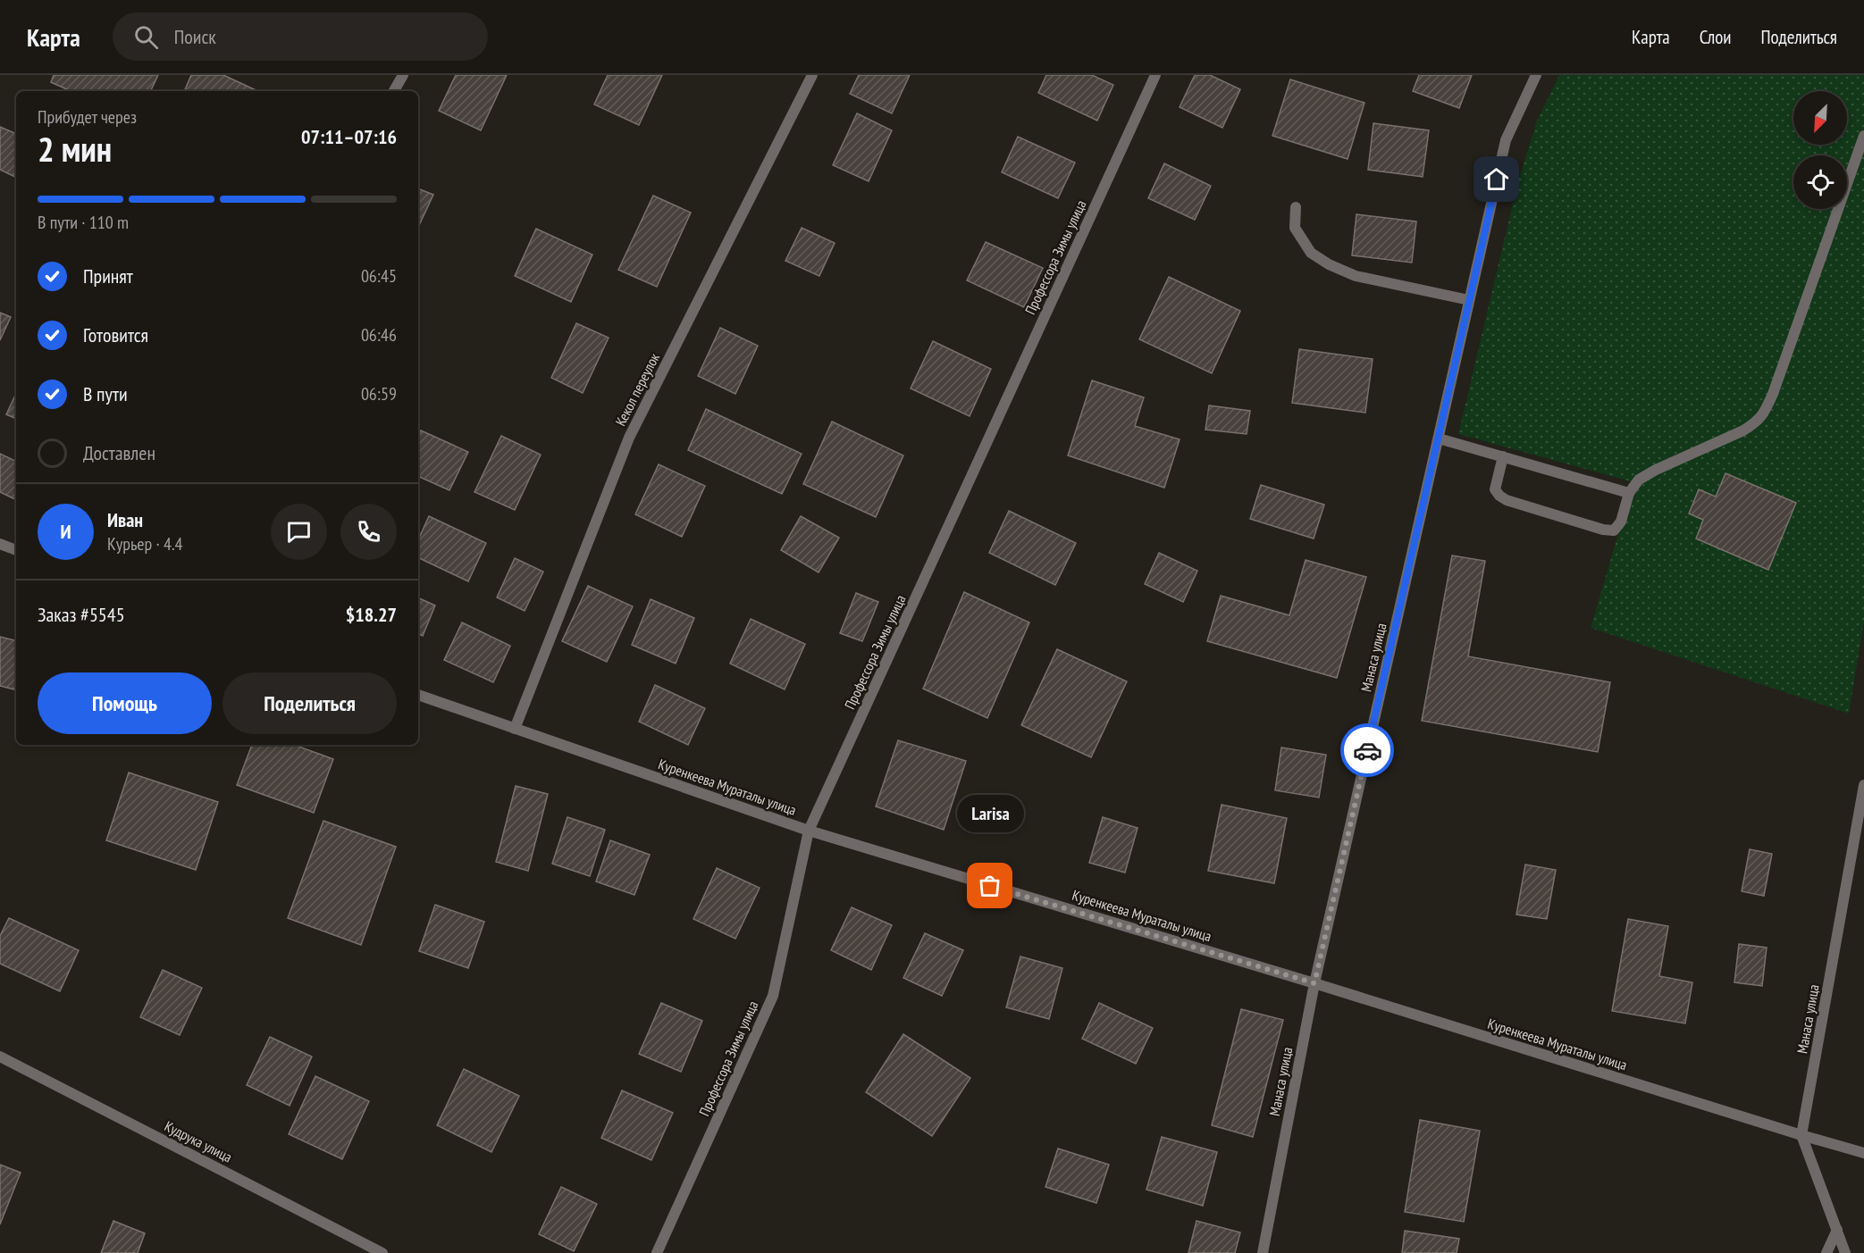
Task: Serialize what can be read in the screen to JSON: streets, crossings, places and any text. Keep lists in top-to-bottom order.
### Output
{
  "streets": {
    "street": [
      "Профессора Зимы улица",
      "Кекол переулок",
      "Манаса улица",
      "Куренкеева Мураталы улица",
      "Кудрука улица"
    ]
  },
  "crossings": [
    ["Профессора Зимы улица", "Куренкеева Мураталы улица"],
    ["Кекол переулок", "Куренкеева Мураталы улица"],
    ["Манаса улица", "Куренкеева Мураталы улица"]
  ],
  "places": ["Larisa"],
  "north": "bottom left",
  "page": {
    "header": "Карта",
    "search": "Поиск",
    "nav": ["Карта", "Слои", "Поделиться"],
    "heading": ["2 мин", "Прибудет через", "07:11–07:16"],
    "panel": [
      "Иван",
      "Курьер · 4.4",
      "Заказ #5545",
      "$18.27"
    ],
    "bar": "В пути · 110 m",
    "list": [
      ["Принят", "06:45"],
      ["Готовится", "06:46"],
      ["В пути", "06:59"],
      "Доставлен"
    ],
    "round": "И",
    "buttons": ["Помощь", "Поделиться"],
    "bubble": "Larisa"
  }
}
